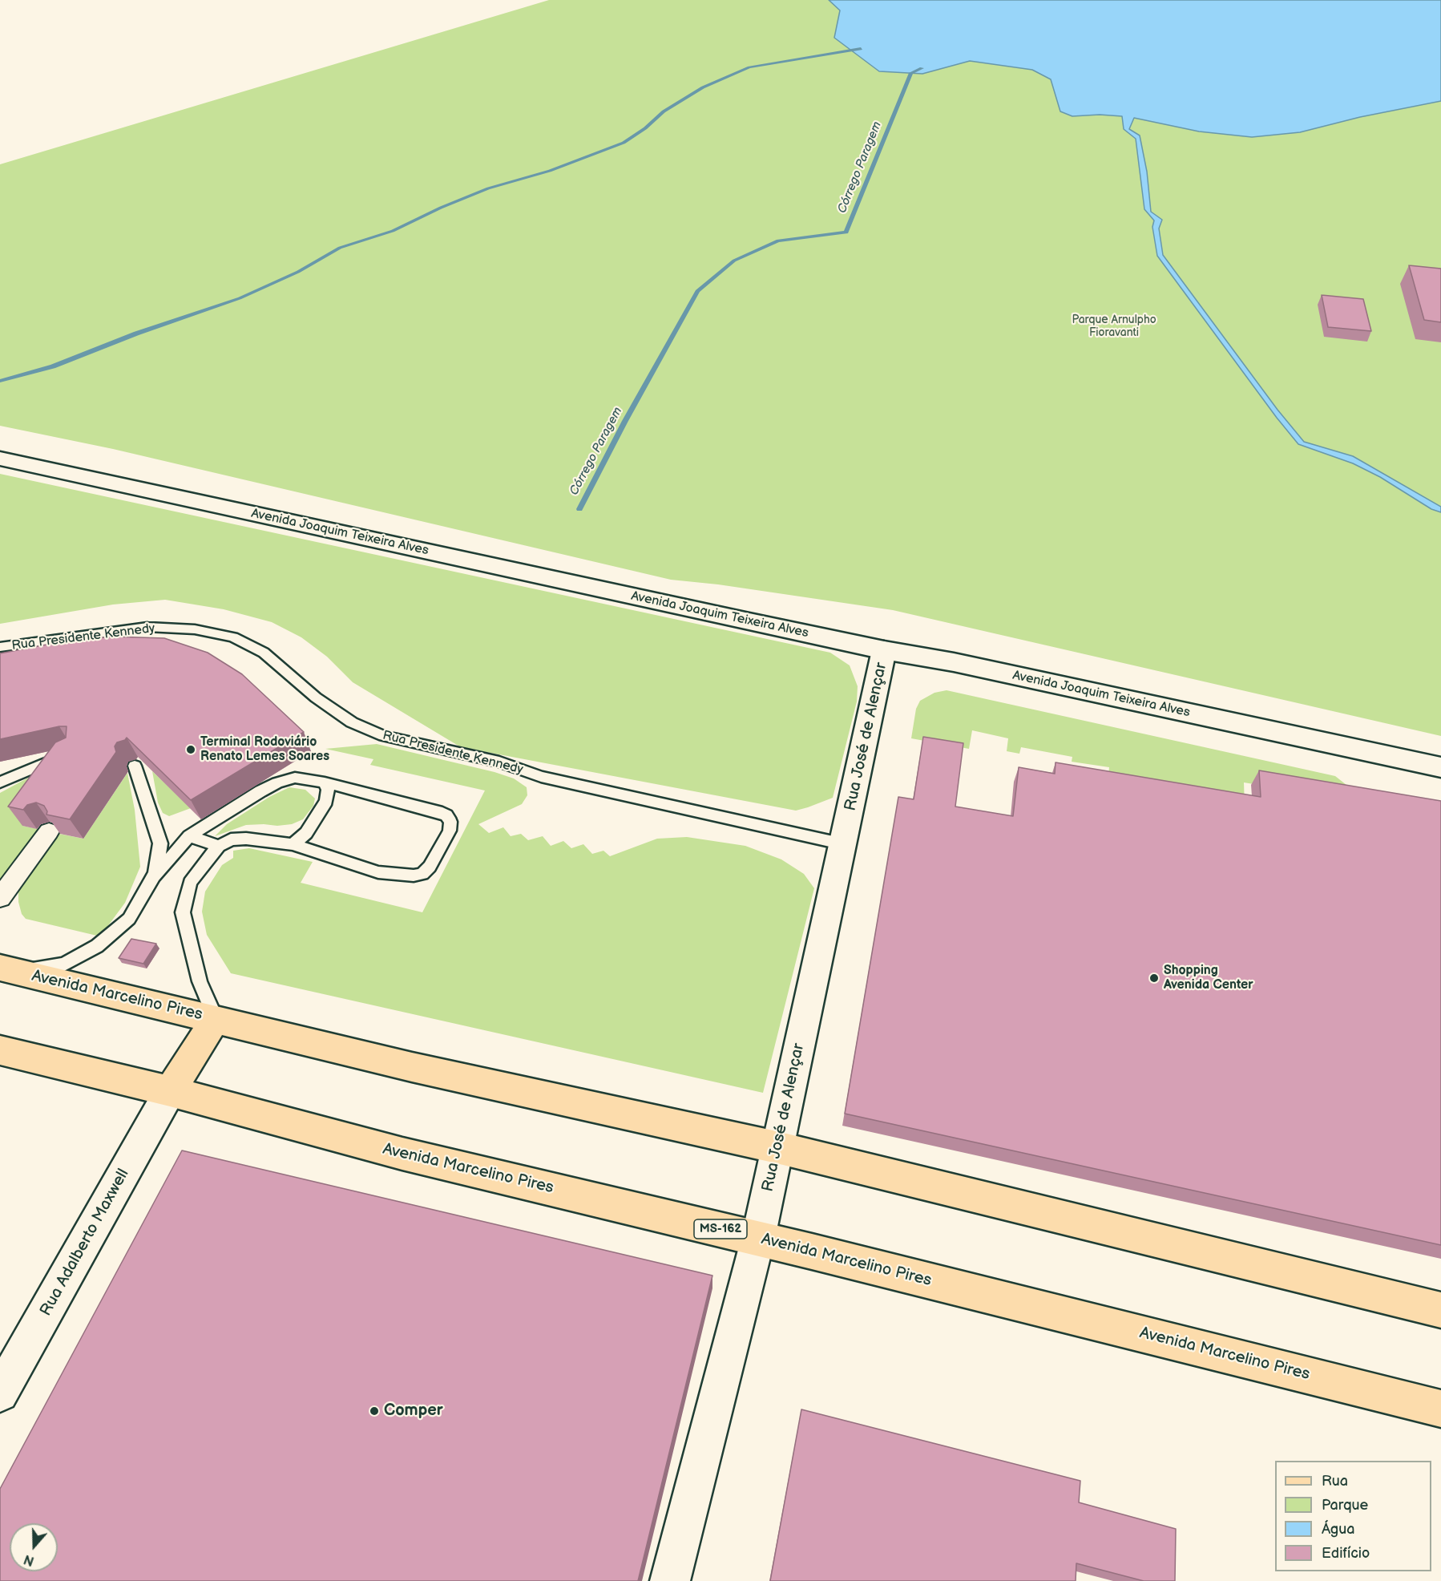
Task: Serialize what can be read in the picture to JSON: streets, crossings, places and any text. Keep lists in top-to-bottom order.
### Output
{
  "streets": {
    "main road": [
      "Avenida Joaquim Teixeira Alves",
      "Rua José de Alençar",
      "Avenida Marcelino Pires",
      "MS-162",
      "Rua Adalberto Maxwell"
    ],
    "lane": ["Rua Presidente Kennedy"]
  },
  "crossings": [
    ["Avenida Joaquim Teixeira Alves", "Rua José de Alençar"],
    ["Rua Presidente Kennedy", "Rua José de Alençar"],
    ["Rua José de Alençar", "Avenida Marcelino Pires"],
    ["Avenida Marcelino Pires", "Rua Adalberto Maxwell"]
  ],
  "water": ["Córrego Paragem"],
  "parks": ["Parque Arnulpho Fioravanti"],
  "places": ["Terminal Rodoviário Renato Lemes Soares", "Shopping Avenida Center", "Comper"],
  "legend": [
    "Rua",
    "Parque",
    "Água",
    "Edifício"
  ],
  "north": "bottom"
}
